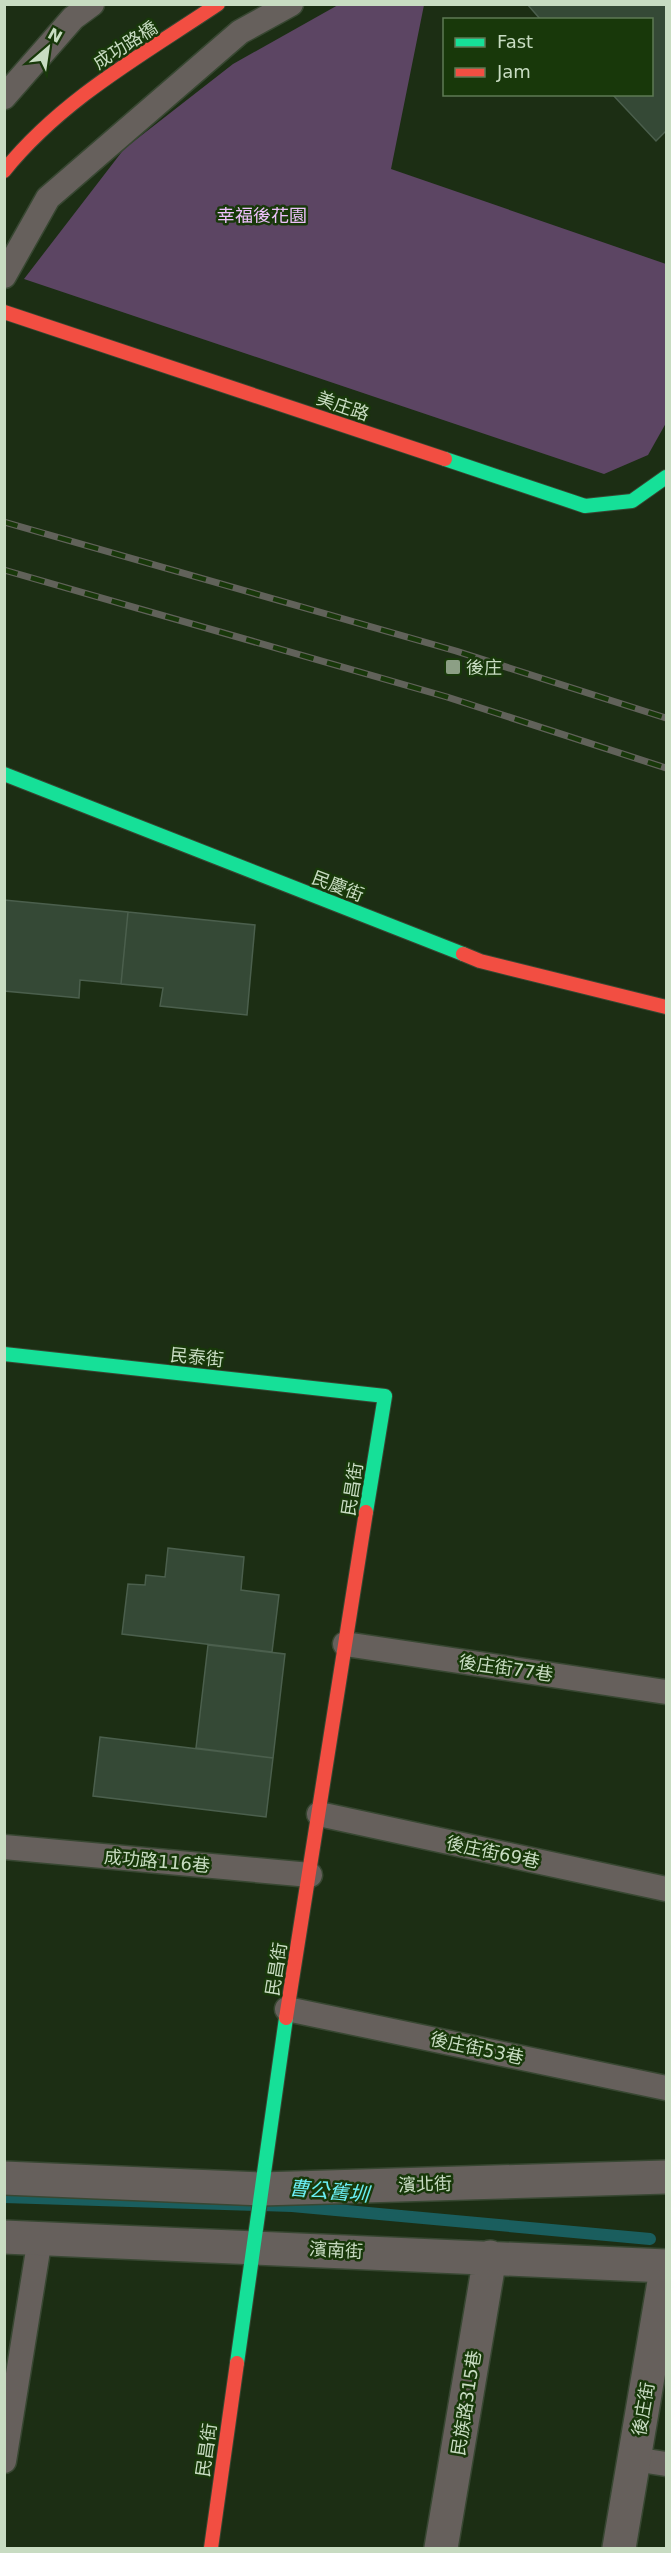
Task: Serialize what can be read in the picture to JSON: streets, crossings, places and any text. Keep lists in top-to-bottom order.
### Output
{
  "streets": {
    "street": [
      "成功路橋",
      "美庄路",
      "民慶街",
      "民泰街",
      "民昌街",
      "濱北街",
      "濱南街",
      "民族路315巷",
      "後庄街"
    ],
    "lane": [
      "後庄街77巷",
      "後庄街69巷",
      "成功路116巷",
      "後庄街53巷"
    ]
  },
  "crossings": [
    ["民泰街", "民昌街"],
    ["民昌街", "後庄街77巷"],
    ["民昌街", "後庄街69巷"],
    ["民昌街", "成功路116巷"],
    ["民昌街", "後庄街53巷"],
    ["民昌街", "濱北街"],
    ["民昌街", "濱南街"],
    ["濱南街", "民族路315巷"],
    ["濱南街", "後庄街"]
  ],
  "water": ["曹公舊圳"],
  "parks": ["幸福後花園"],
  "places": {
    "transit": ["後庄"]
  },
  "legend": ["Fast", "Jam"],
  "north": "top right"
}
